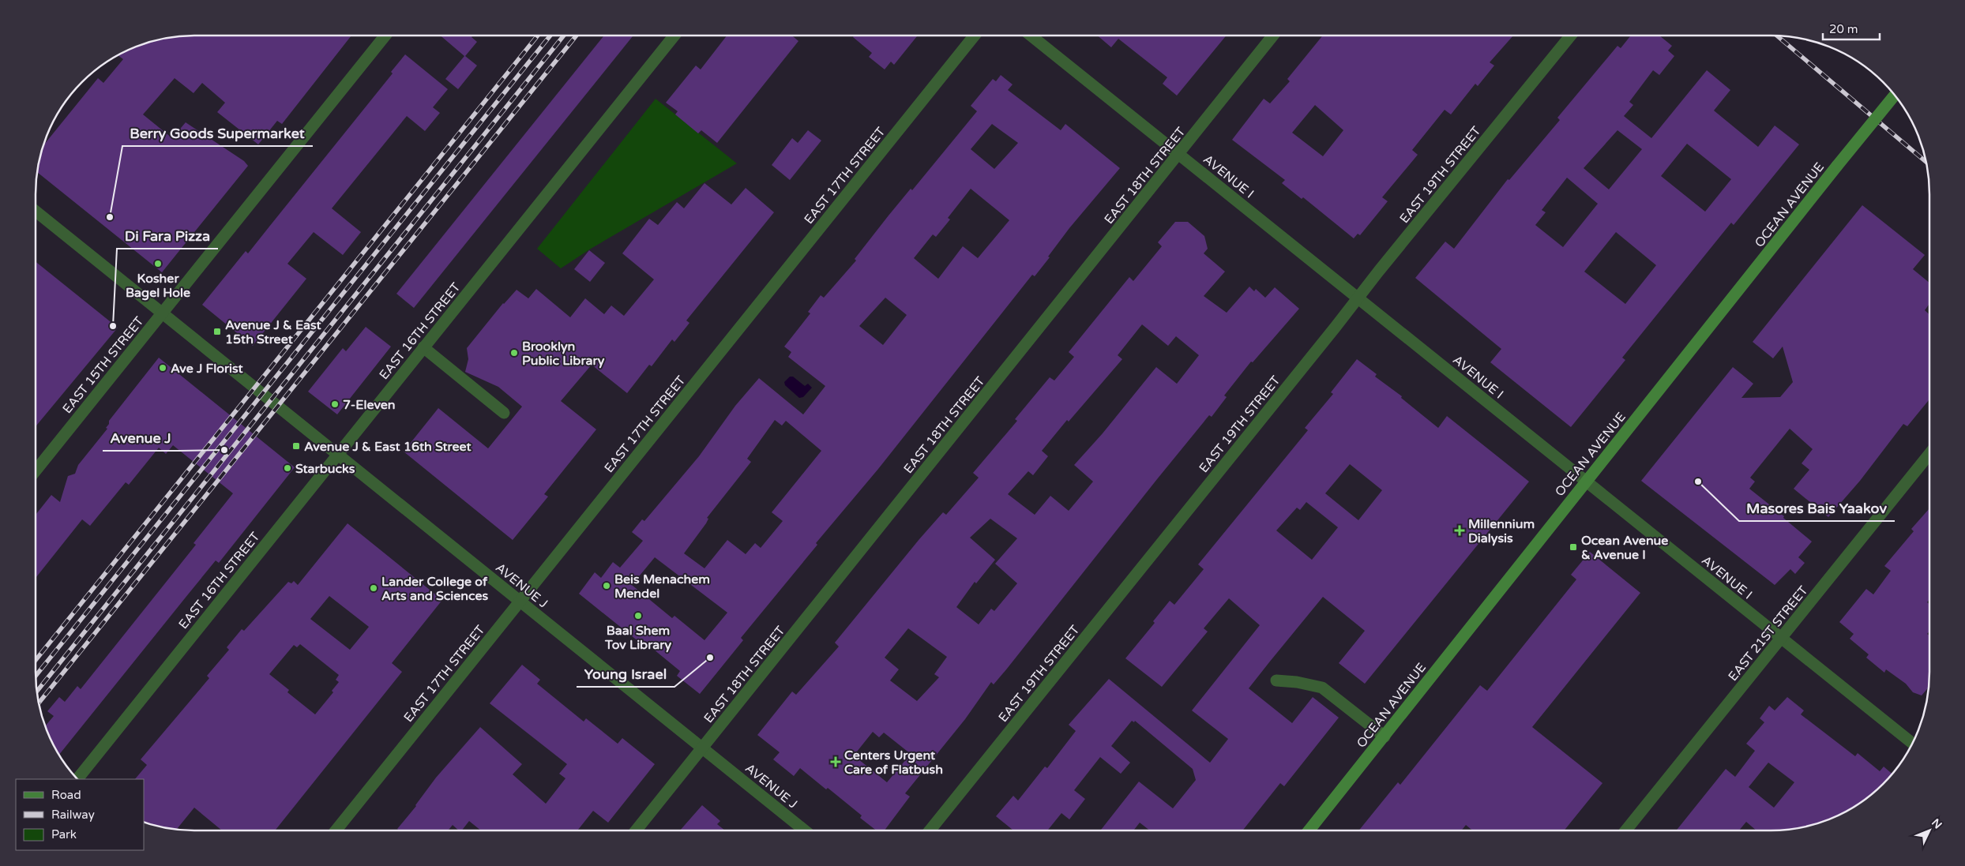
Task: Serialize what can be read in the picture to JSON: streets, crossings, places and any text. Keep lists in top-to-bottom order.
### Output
{
  "streets": {
    "main road": ["OCEAN AVENUE"],
    "street": [
      "EAST 19TH STREET",
      "EAST 17TH STREET",
      "EAST 18TH STREET",
      "AVENUE I",
      "EAST 16TH STREET",
      "EAST 15TH STREET",
      "AVENUE J",
      "EAST 21ST STREET"
    ]
  },
  "crossings": [
    ["EAST 19TH STREET", "AVENUE I"],
    ["EAST 17TH STREET", "AVENUE J"],
    ["EAST 18TH STREET", "AVENUE I"],
    ["EAST 18TH STREET", "AVENUE J"],
    ["AVENUE I", "OCEAN AVENUE"],
    ["AVENUE I", "EAST 21ST STREET"],
    ["EAST 16TH STREET", "AVENUE J"],
    ["EAST 15TH STREET", "AVENUE J"]
  ],
  "places": {
    "other": [
      "Berry Goods Supermarket",
      "Kosher Bagel Hole",
      "Di Fara Pizza",
      "Brooklyn Public Library",
      "Ave J Florist",
      "7-Eleven",
      "Avenue J",
      "Starbucks",
      "Masores Bais Yaakov",
      "Beis Menachem Mendel",
      "Lander College of Arts and Sciences",
      "Baal Shem Tov Library",
      "Young Israel"
    ],
    "transit": ["Avenue J & East 15th Street", "Avenue J & East 16th Street", "Ocean Avenue & Avenue I"],
    "health": ["Millennium Dialysis", "Centers Urgent Care of Flatbush"]
  },
  "legend": ["Road", "Railway", "Park"],
  "scale_bar": "20 m",
  "north": "top right"
}
